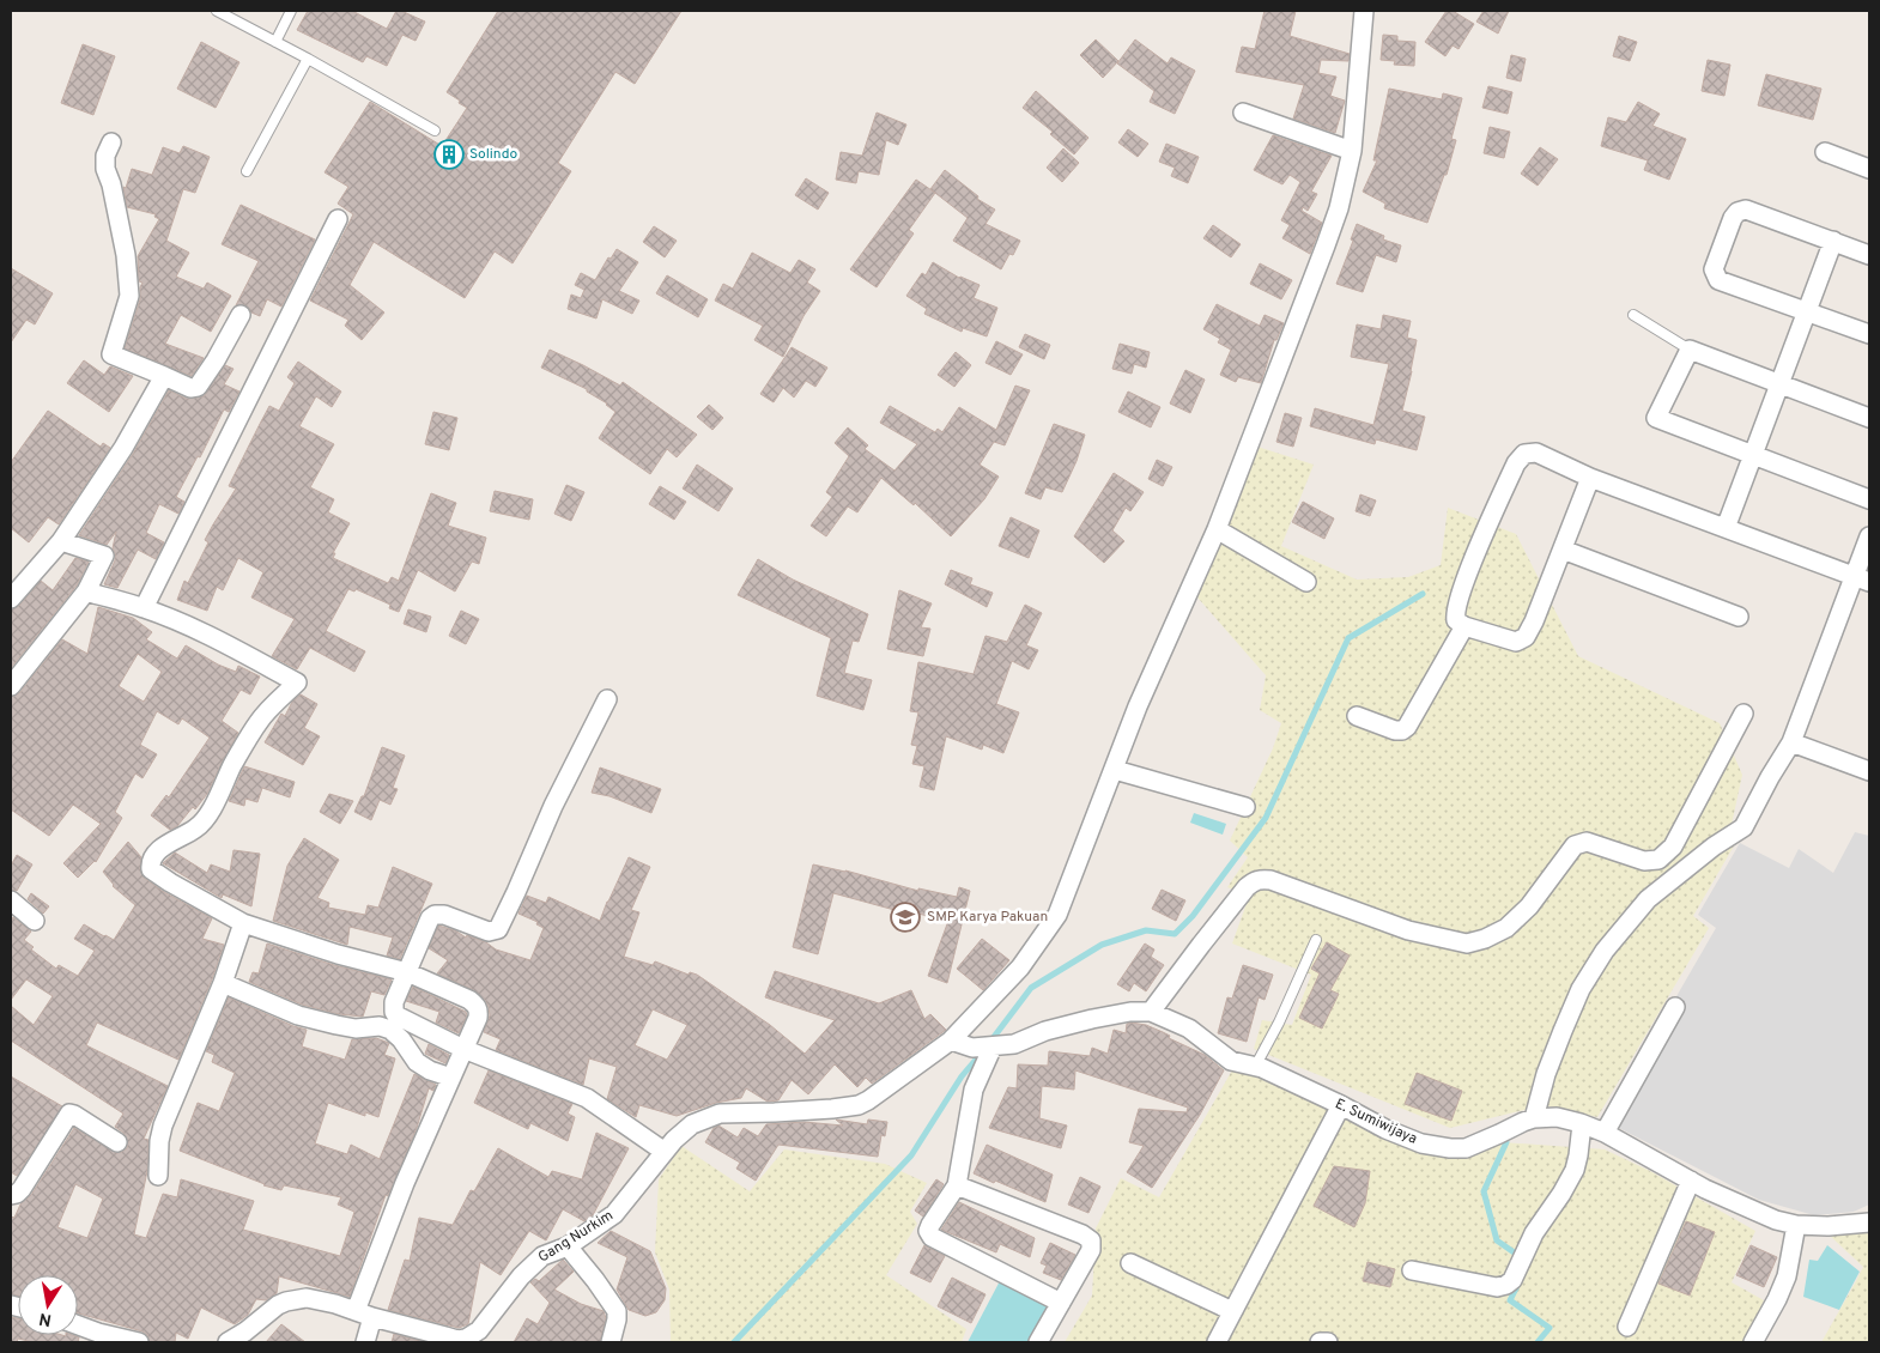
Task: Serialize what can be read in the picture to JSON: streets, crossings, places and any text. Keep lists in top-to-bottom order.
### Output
{
  "streets": {
    "street": ["E. Sumiwijaya", "Gang Nurkim"]
  },
  "crossings": [
    ["E. Sumiwijaya", "Gang Nurkim"]
  ],
  "places": {
    "building": ["Solindo"],
    "school or university": ["SMP Karya Pakuan"]
  },
  "north": "bottom"
}
